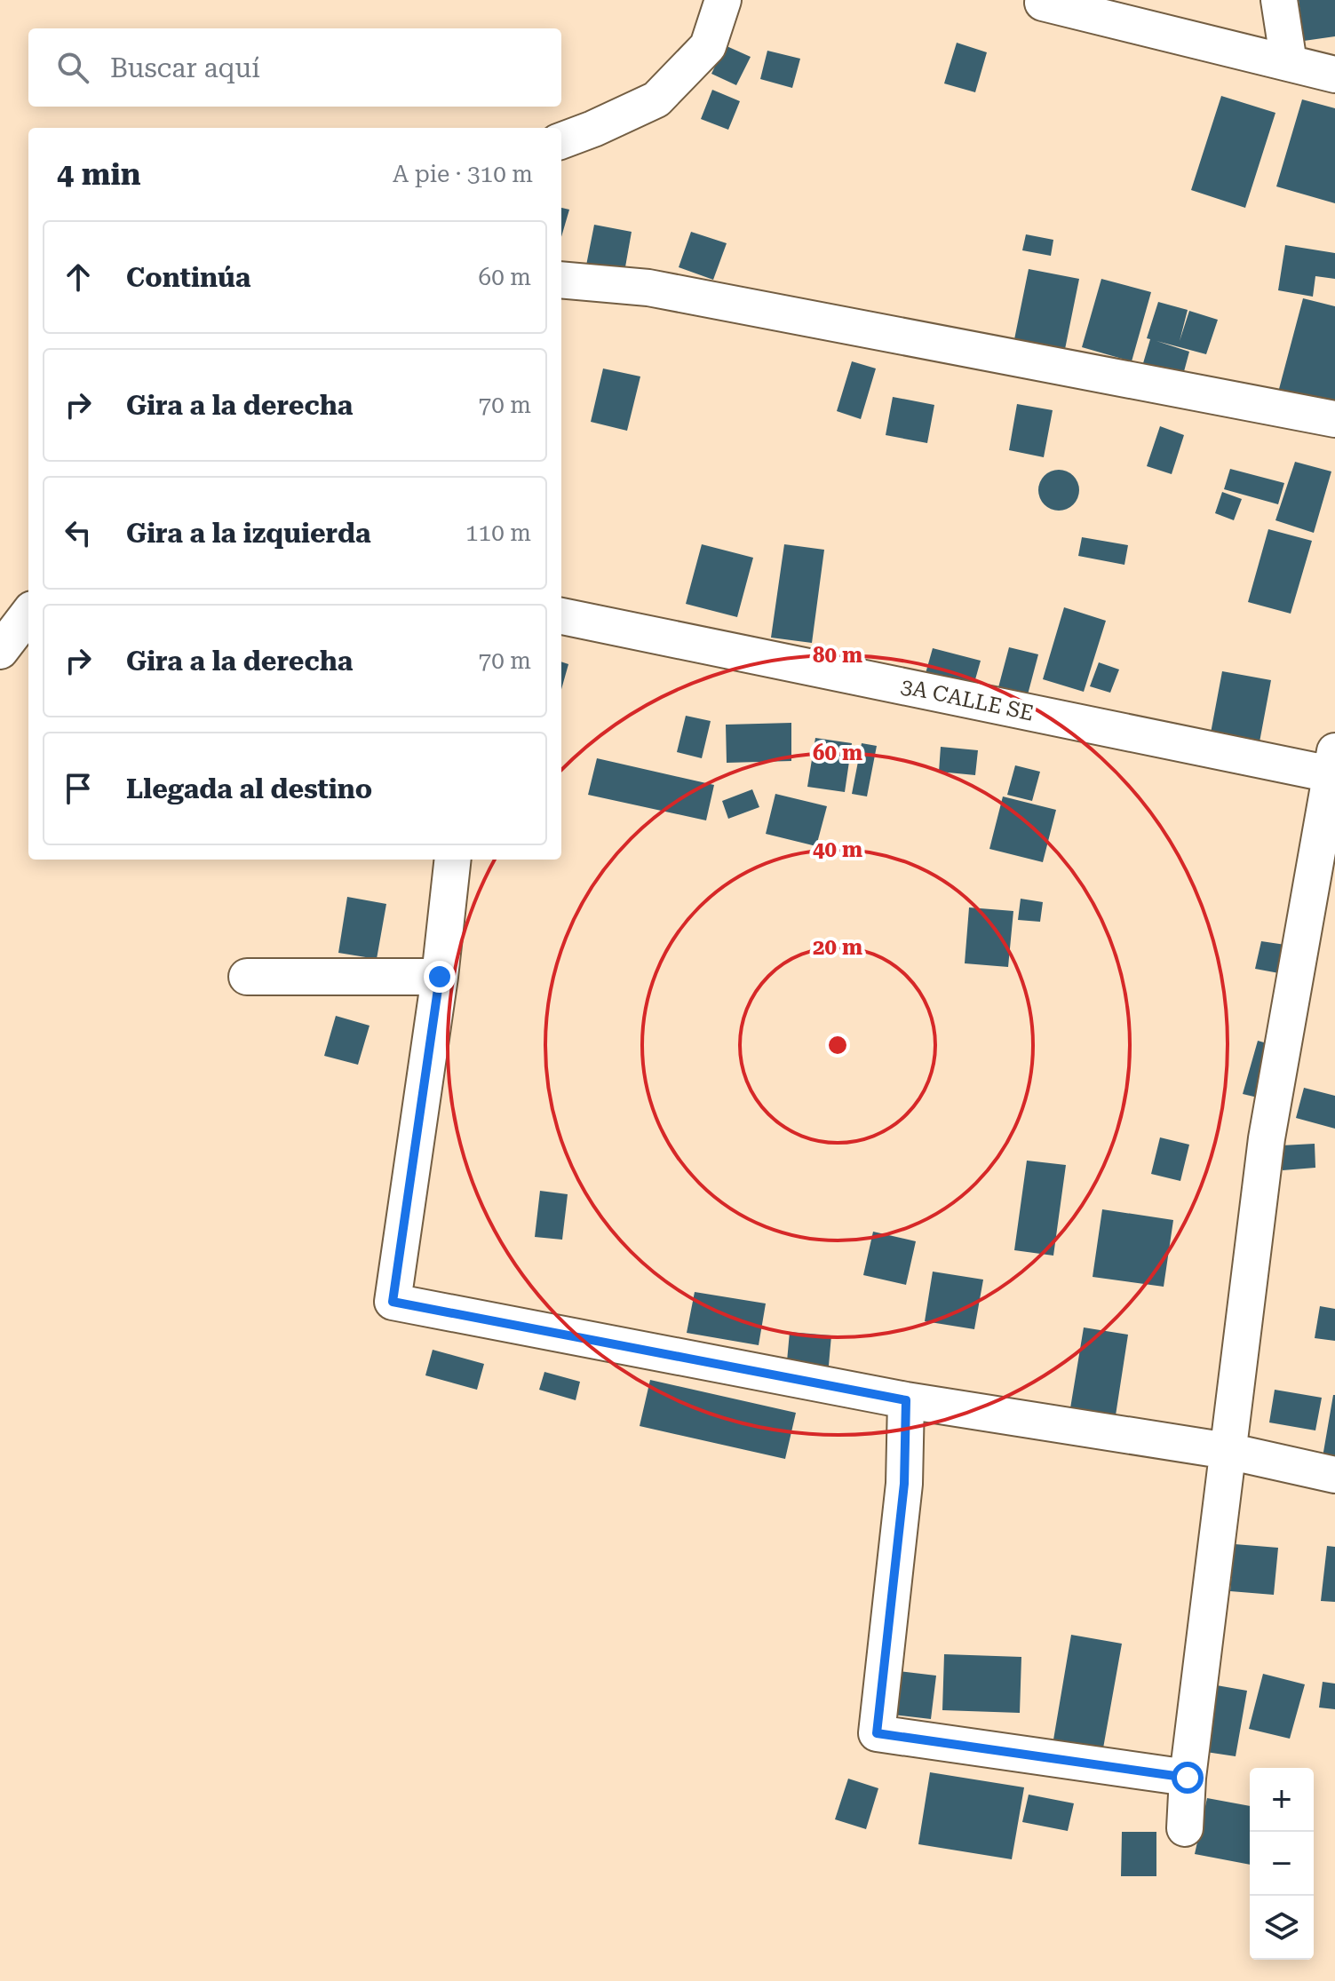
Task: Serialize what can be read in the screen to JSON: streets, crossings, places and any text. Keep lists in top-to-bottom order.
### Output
{
  "streets": {
    "street": ["3A CALLE SE"]
  },
  "page": {
    "search": "Buscar aquí",
    "heading": ["4 min", "A pie · 310 m"],
    "list": [
      ["Continúa", "60 m"],
      ["Gira a la derecha", "70 m"],
      ["Gira a la izquierda", "110 m"],
      ["Gira a la derecha", "70 m"],
      "Llegada al destino"
    ],
    "map_buttons": ["+", "−"]
  },
  "rings": [
    "80 m",
    "60 m",
    "40 m",
    "20 m"
  ]
}
